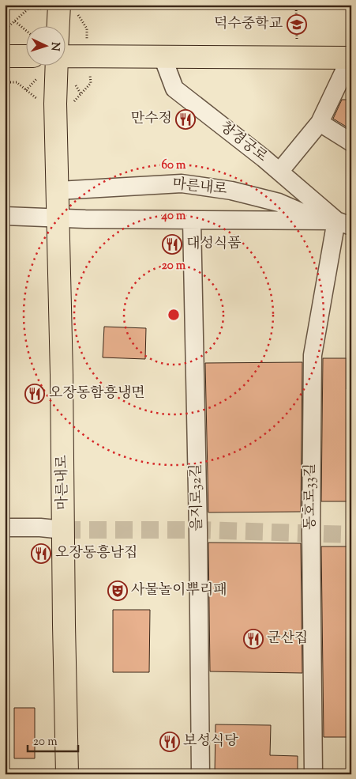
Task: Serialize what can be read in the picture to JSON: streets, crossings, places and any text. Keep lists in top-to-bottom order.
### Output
{
  "streets": {
    "main road": ["마른내로"],
    "street": ["창경궁로", "동호로33길", "을지로32길"]
  },
  "crossings": [
    ["창경궁로", "마른내로"],
    ["창경궁로", "동호로33길"],
    ["마른내로", "동호로33길"]
  ],
  "places": {
    "school or university": ["덕수중학교"],
    "restaurant": [
      "만수정",
      "대성식품",
      "오장동함흥냉면",
      "오장동흥남집",
      "군산집",
      "보성식당"
    ],
    "theatre": ["사물놀이뿌리패"]
  },
  "scale_bar": "20 m",
  "north": "right",
  "rings": ["60 m", "40 m", "20 m"]
}
